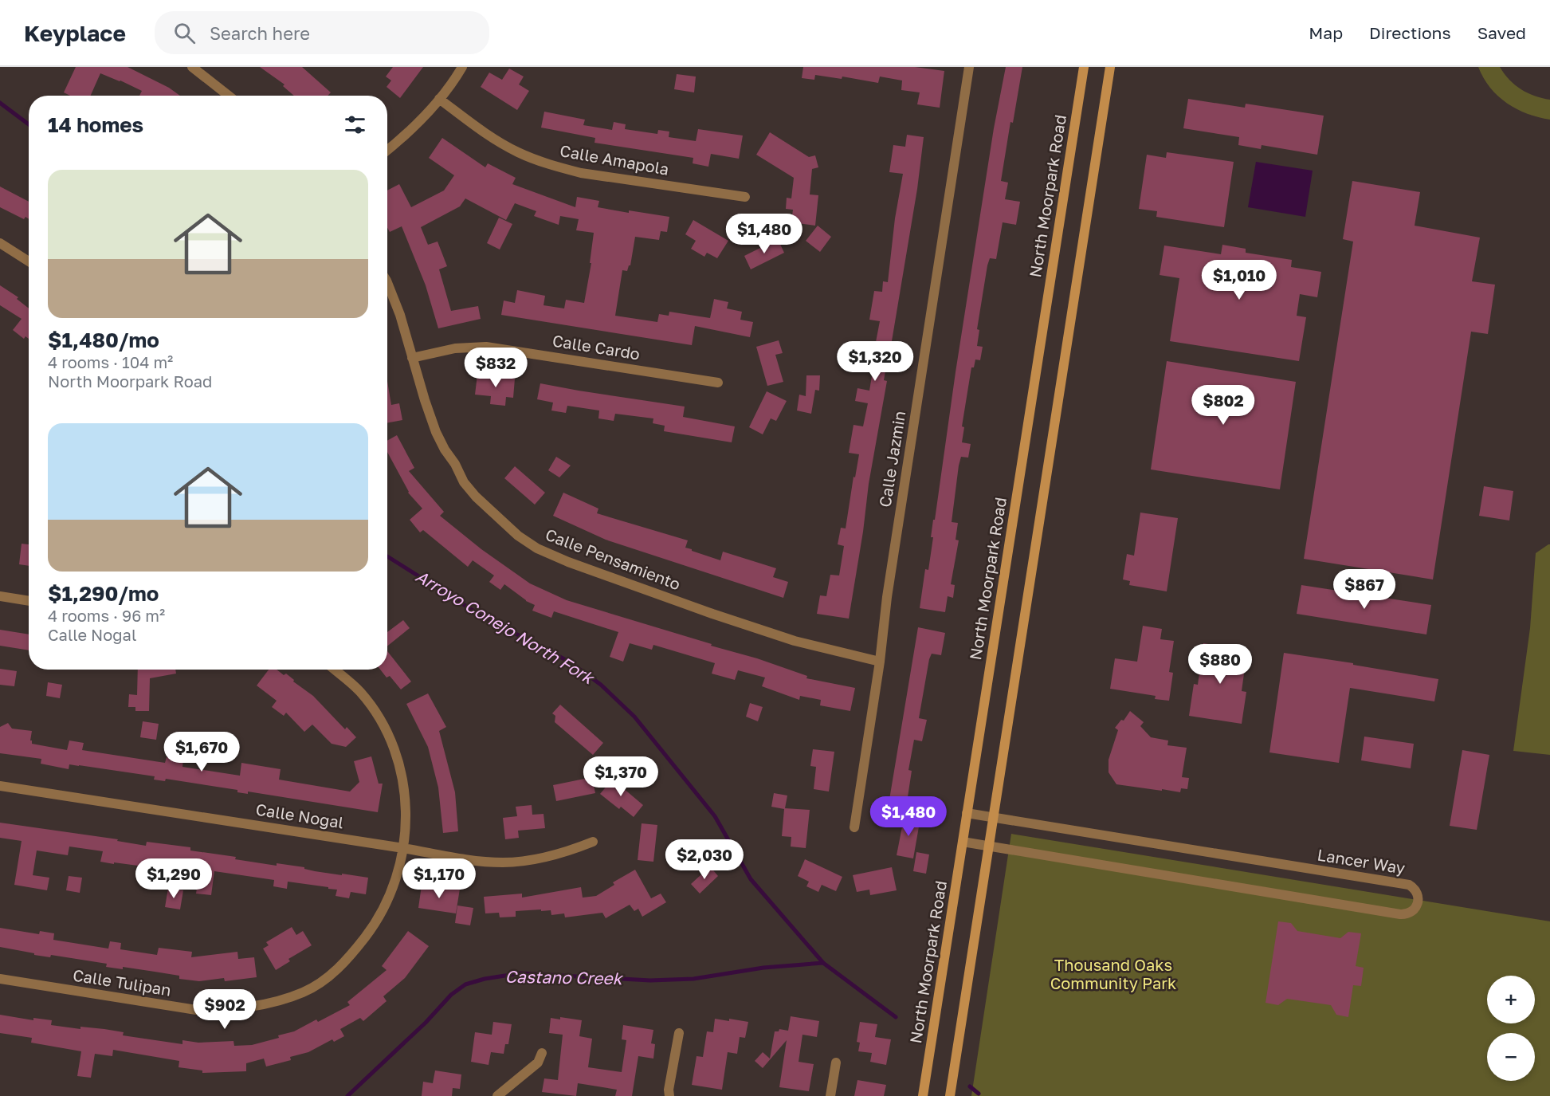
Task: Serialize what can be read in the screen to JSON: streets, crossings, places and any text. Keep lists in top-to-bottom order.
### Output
{
  "streets": {
    "main road": ["North Moorpark Road"],
    "street": [
      "Calle Amapola",
      "Calle Cardo",
      "Calle Jazmin",
      "Calle Pensamiento",
      "Calle Nogal",
      "Lancer Way",
      "Calle Tulipan"
    ]
  },
  "crossings": [
    ["North Moorpark Road", "Lancer Way"],
    ["Calle Cardo", "Calle Pensamiento"],
    ["Calle Jazmin", "Calle Pensamiento"],
    ["Calle Nogal", "Calle Tulipan"]
  ],
  "water": ["Arroyo Conejo North Fork", "Castano Creek"],
  "parks": ["Thousand Oaks Community Park"],
  "page": {
    "header": "Keyplace",
    "search": "Search here",
    "nav": ["Map", "Directions", "Saved"],
    "heading": "14 homes",
    "list": [
      {
        "name": "$1,480/mo",
        "note": "4 rooms · 104 m² · North Moorpark Road"
      },
      {
        "name": "$1,290/mo",
        "note": "4 rooms · 96 m² · Calle Nogal"
      }
    ],
    "price": [
      "$1,480",
      "$1,010",
      "$1,320",
      "$832",
      "$802",
      "$867",
      "$880",
      "$1,670",
      "$1,370",
      "$1,480",
      "$2,030",
      "$1,290",
      "$1,170",
      "$902"
    ],
    "map_buttons": ["+", "−"]
  }
}
